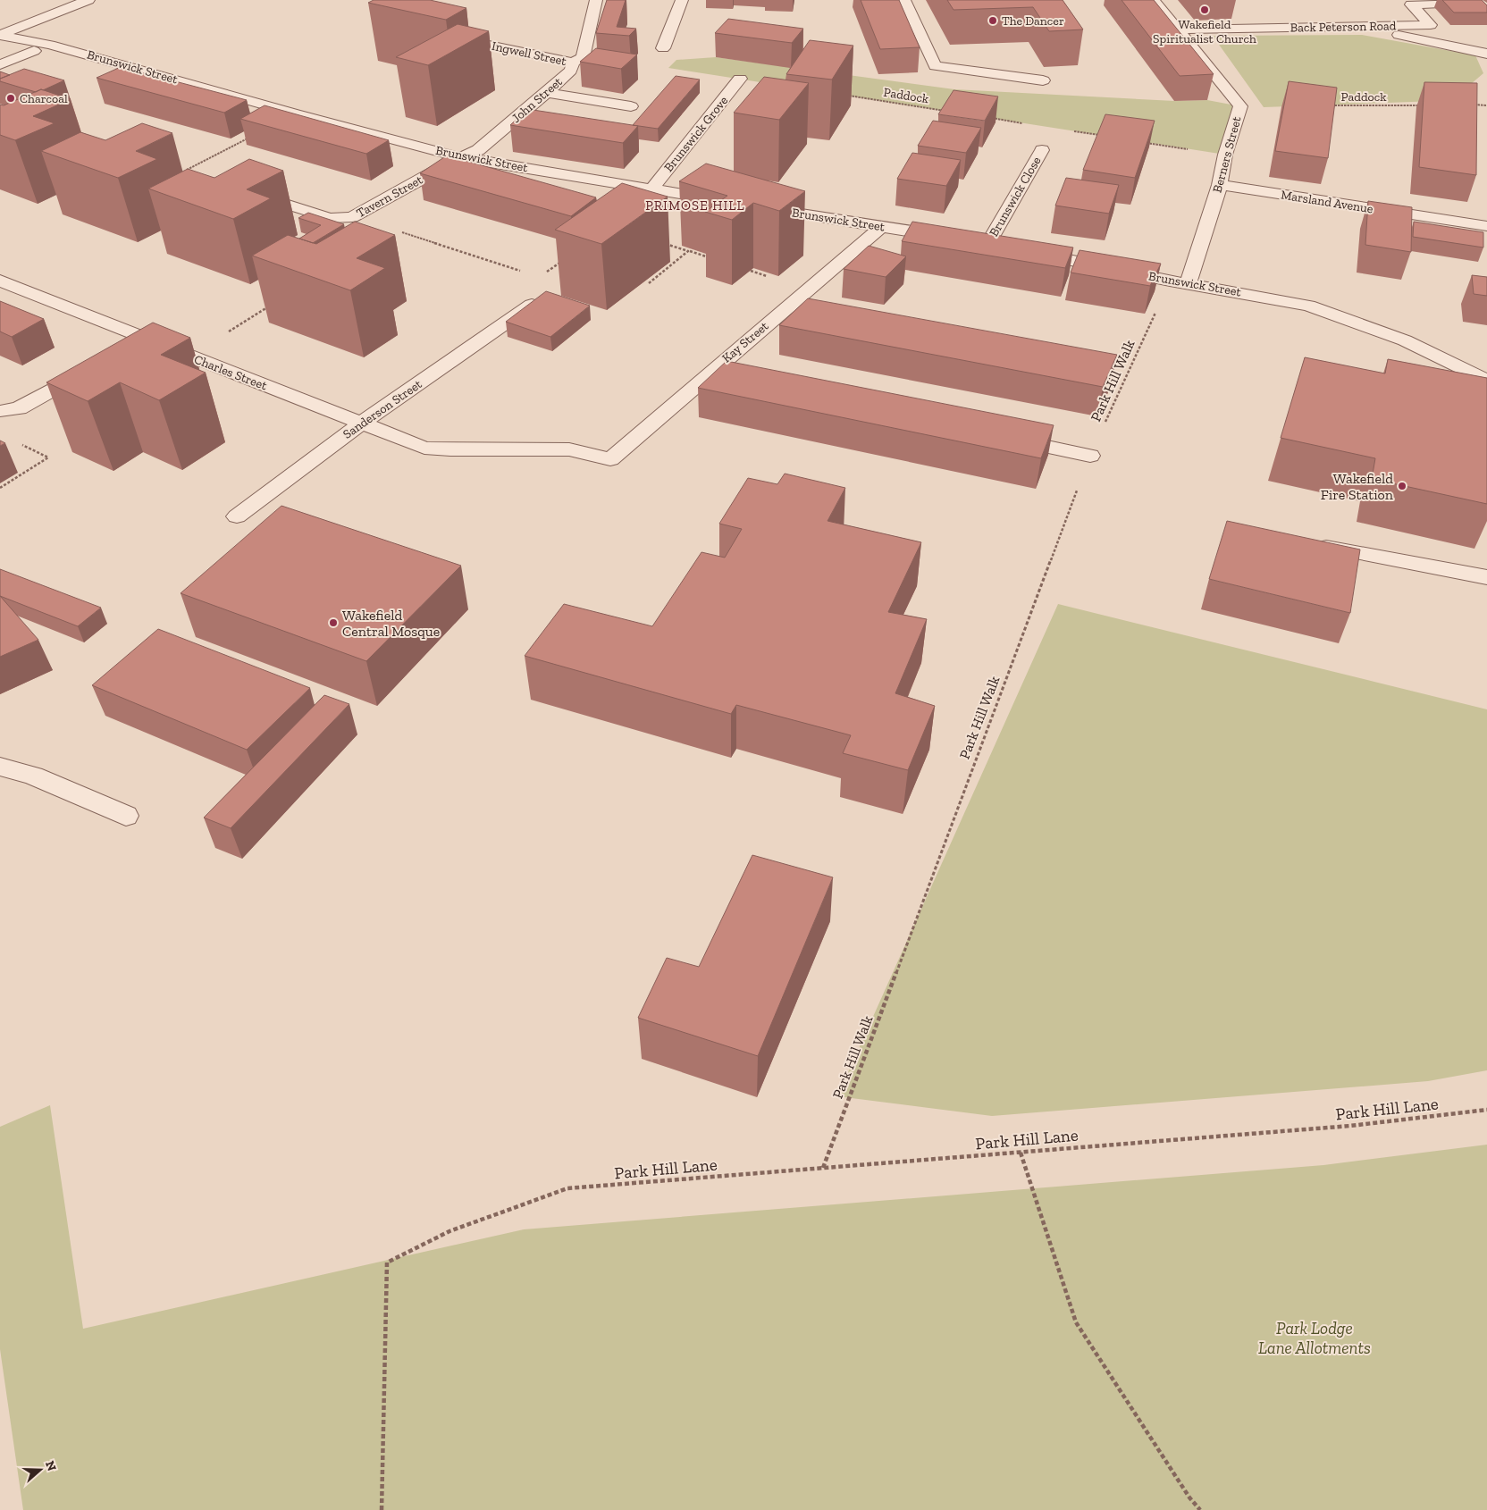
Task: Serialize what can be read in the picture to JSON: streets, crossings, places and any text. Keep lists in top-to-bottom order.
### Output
{
  "streets": {
    "street": [
      "Back Peterson Road",
      "Ingwell Street",
      "Brunswick Street",
      "John Street",
      "Brunswick Grove",
      "Berners Street",
      "Tavern Street",
      "Brunswick Close",
      "Marsland Avenue",
      "Kay Street",
      "Charles Street",
      "Sanderson Street"
    ],
    "path": ["Paddock", "Park Hill Walk", "Park Hill Lane"]
  },
  "crossings": [
    ["Back Peterson Road", "Berners Street"],
    ["Ingwell Street", "John Street"],
    ["Brunswick Street", "John Street"],
    ["Brunswick Street", "Brunswick Grove"],
    ["Brunswick Street", "Berners Street"],
    ["Brunswick Street", "Tavern Street"],
    ["Brunswick Street", "Kay Street"],
    ["Brunswick Street", "Park Hill Walk"],
    ["John Street", "Tavern Street"],
    ["Berners Street", "Marsland Avenue"],
    ["Kay Street", "Charles Street"],
    ["Charles Street", "Sanderson Street"],
    ["Park Hill Walk", "Park Hill Lane"]
  ],
  "districts": ["PRIMOSE HILL"],
  "parks": ["Park Lodge Lane Allotments"],
  "places": [
    "Wakefield Spiritualist Church",
    "The Dancer",
    "Charcoal",
    "Wakefield Fire Station",
    "Wakefield Central Mosque"
  ],
  "north": "right"
}
